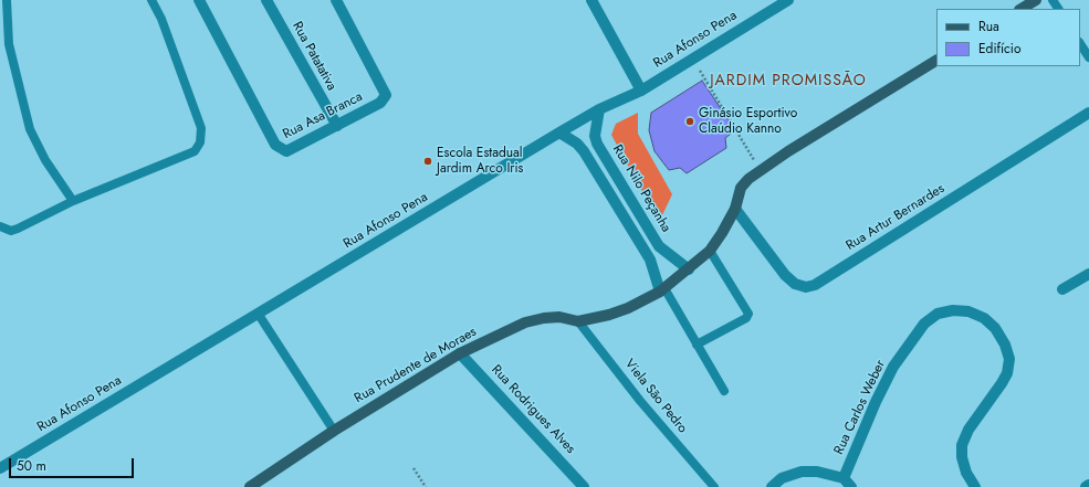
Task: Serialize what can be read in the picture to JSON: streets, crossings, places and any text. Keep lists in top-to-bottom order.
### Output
{
  "streets": {
    "street": [
      "Rua Afonso Pena",
      "Rua Patatativa",
      "Rua Asa Branca",
      "Rua Nilo Peçanha",
      "Rua Artur Bernardes",
      "Rua Prudente de Moraes",
      "Rua Carlos Weber",
      "Rua Rodrigues Alves"
    ],
    "lane": ["Viela São Pedro"]
  },
  "crossings": [
    ["Rua Afonso Pena", "Rua Nilo Peçanha"],
    ["Rua Patatativa", "Rua Asa Branca"],
    ["Rua Nilo Peçanha", "Rua Prudente de Moraes"],
    ["Rua Artur Bernardes", "Rua Prudente de Moraes"],
    ["Rua Prudente de Moraes", "Viela São Pedro"],
    ["Rua Prudente de Moraes", "Rua Rodrigues Alves"]
  ],
  "districts": ["JARDIM PROMISSÃO"],
  "places": ["Ginásio Esportivo Claúdio Kanno", "Escola Estadual Jardim Arco Iris"],
  "legend": ["Rua", "Edifício"],
  "scale_bar": "50 m"
}
